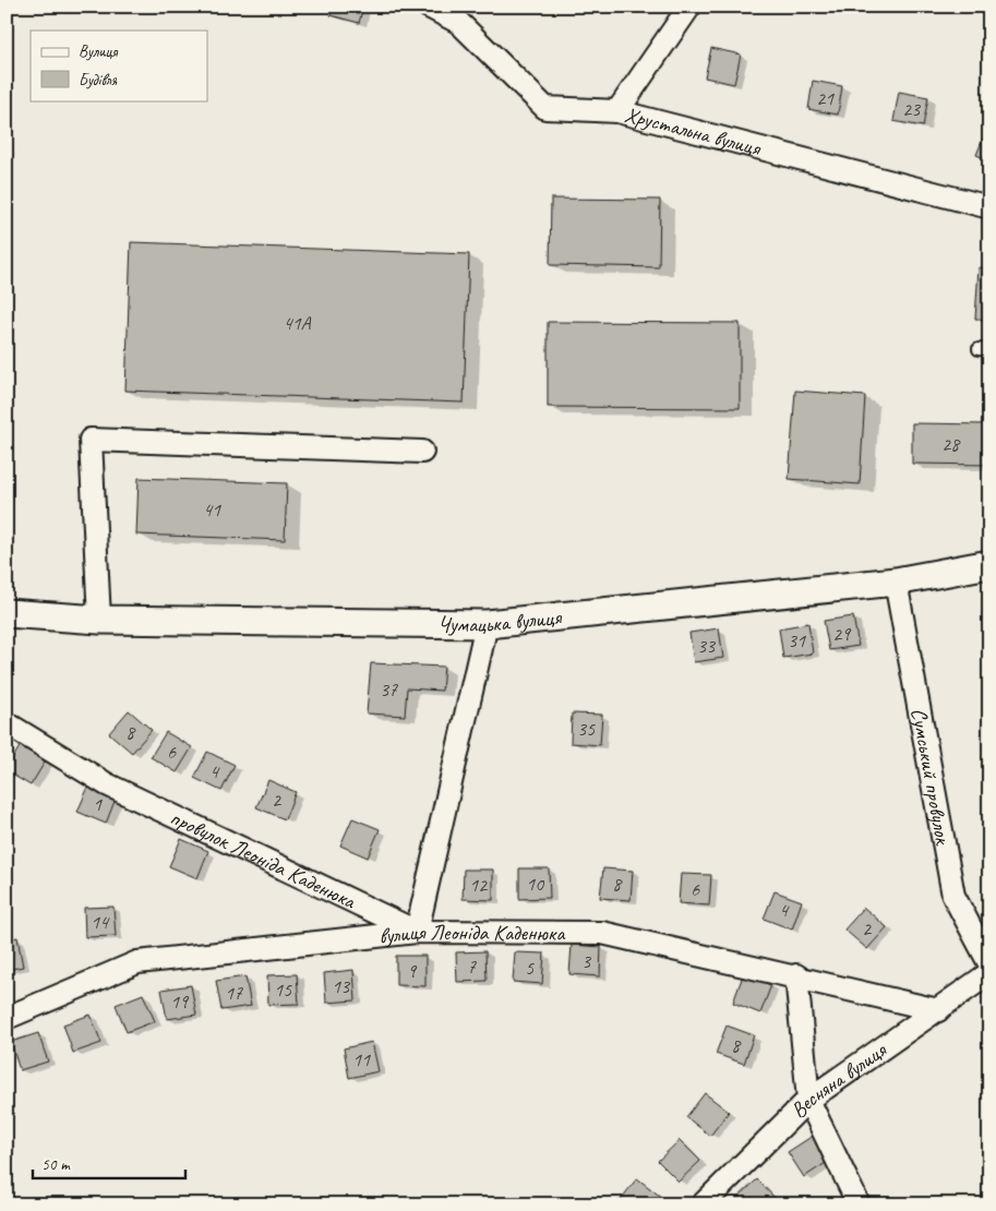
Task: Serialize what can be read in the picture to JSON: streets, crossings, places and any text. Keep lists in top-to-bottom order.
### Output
{
  "streets": {
    "street": [
      "Хрустальна вулиця",
      "Чумацька вулиця",
      "Сумський провулок",
      "провулок Леоніда Каденюка",
      "вулиця Леоніда Каденюка",
      "Весняна вулиця"
    ]
  },
  "crossings": [
    ["Чумацька вулиця", "Сумський провулок"],
    ["провулок Леоніда Каденюка", "вулиця Леоніда Каденюка"],
    ["вулиця Леоніда Каденюка", "Весняна вулиця"]
  ],
  "house_numbers": [
    "21",
    "23",
    "41А",
    "28",
    "41",
    "29",
    "31",
    "33",
    "37",
    "35",
    "8",
    "6",
    "4",
    "2",
    "1",
    "10",
    "8",
    "12",
    "6",
    "4",
    "14",
    "2",
    "3",
    "7",
    "5",
    "9",
    "13",
    "15",
    "17",
    "19",
    "8",
    "11"
  ],
  "legend": ["Вулиця", "Будівля"],
  "scale_bar": "50 m"
}
